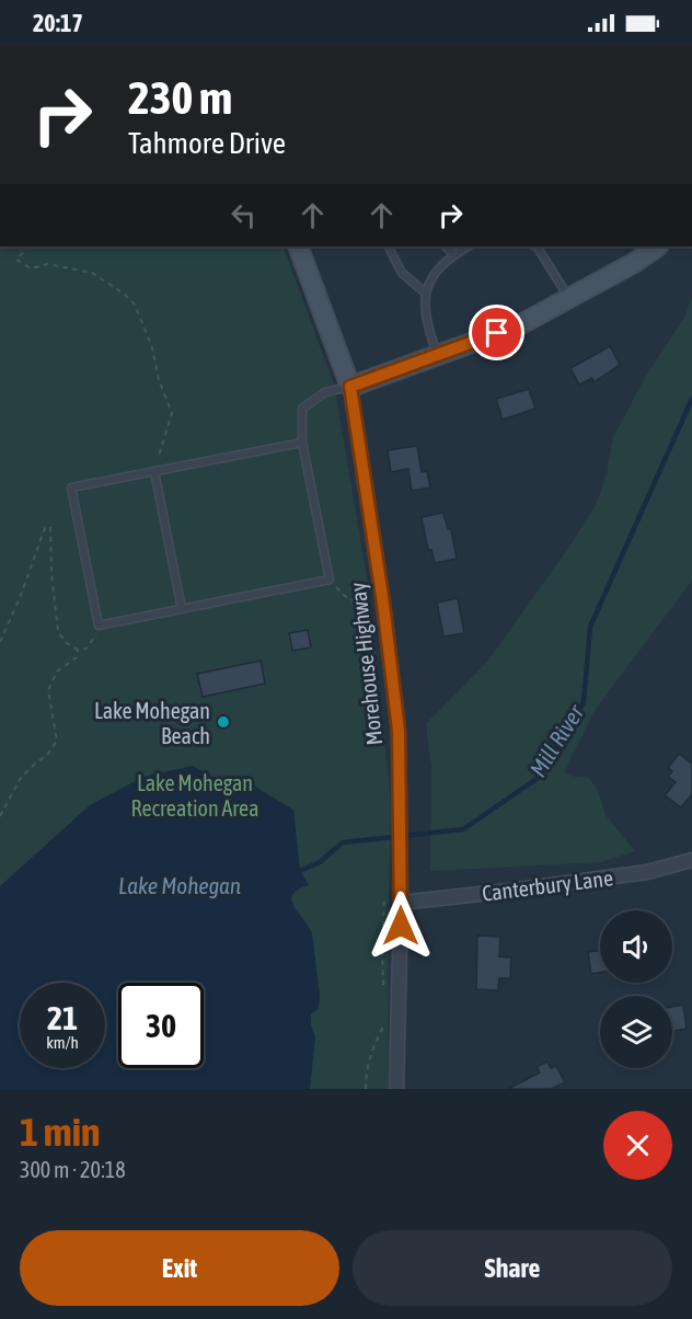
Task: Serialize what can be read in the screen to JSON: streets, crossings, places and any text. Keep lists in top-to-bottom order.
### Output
{
  "streets": {
    "street": ["Morehouse Highway", "Canterbury Lane"]
  },
  "crossings": [
    ["Morehouse Highway", "Canterbury Lane"]
  ],
  "water": ["Mill River", "Lake Mohegan"],
  "parks": ["Lake Mohegan Recreation Area"],
  "places": ["Lake Mohegan Beach"],
  "page": {
    "status": "20:17",
    "turn": ["230 m", "Tahmore Drive"],
    "speed": "21 km/h",
    "limit": "30",
    "heading": ["1 min", "300 m · 20:18"],
    "buttons": ["Exit", "Share"]
  }
}
